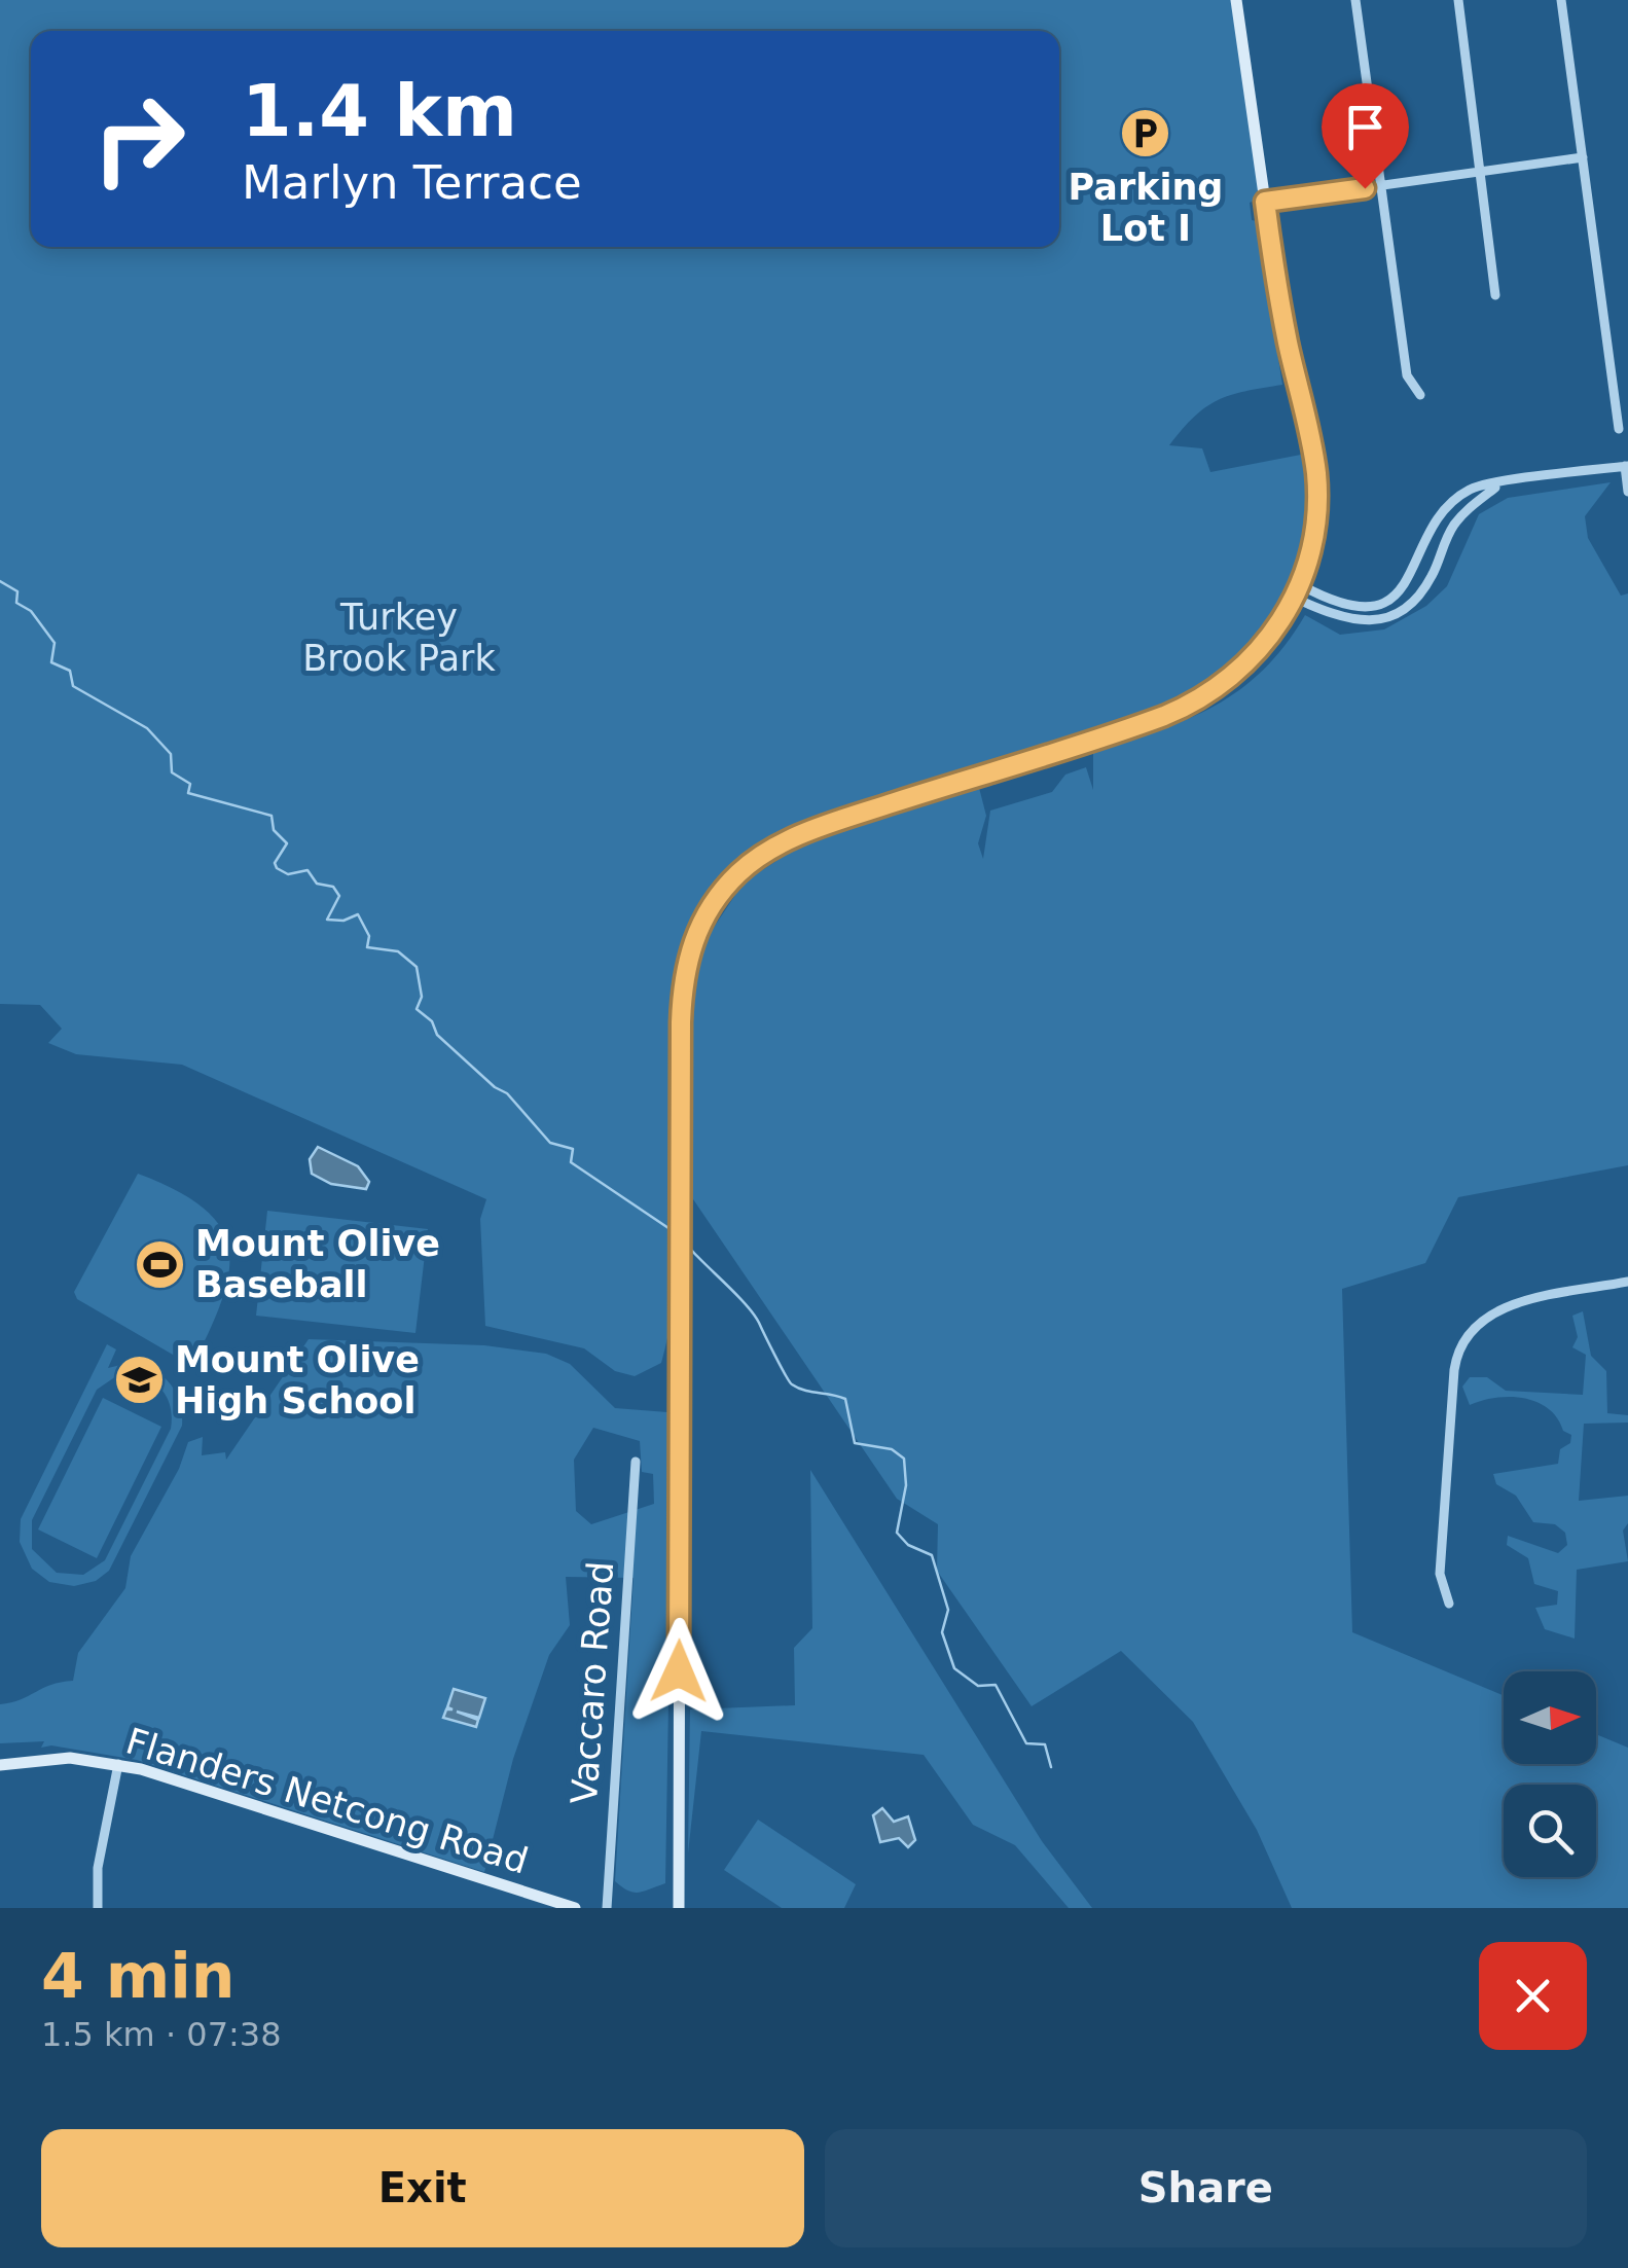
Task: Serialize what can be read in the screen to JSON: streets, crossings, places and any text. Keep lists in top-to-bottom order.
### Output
{
  "streets": {
    "main road": ["Flanders Netcong Road"],
    "street": ["Vaccaro Road"]
  },
  "parks": ["Turkey Brook Park"],
  "places": {
    "parking": ["Parking Lot I"],
    "sports": ["Mount Olive Baseball"],
    "school or university": ["Mount Olive High School"]
  },
  "north": "right",
  "page": {
    "turn": ["1.4 km", "Marlyn Terrace"],
    "heading": ["4 min", "1.5 km · 07:38"],
    "buttons": ["Exit", "Share"]
  }
}
